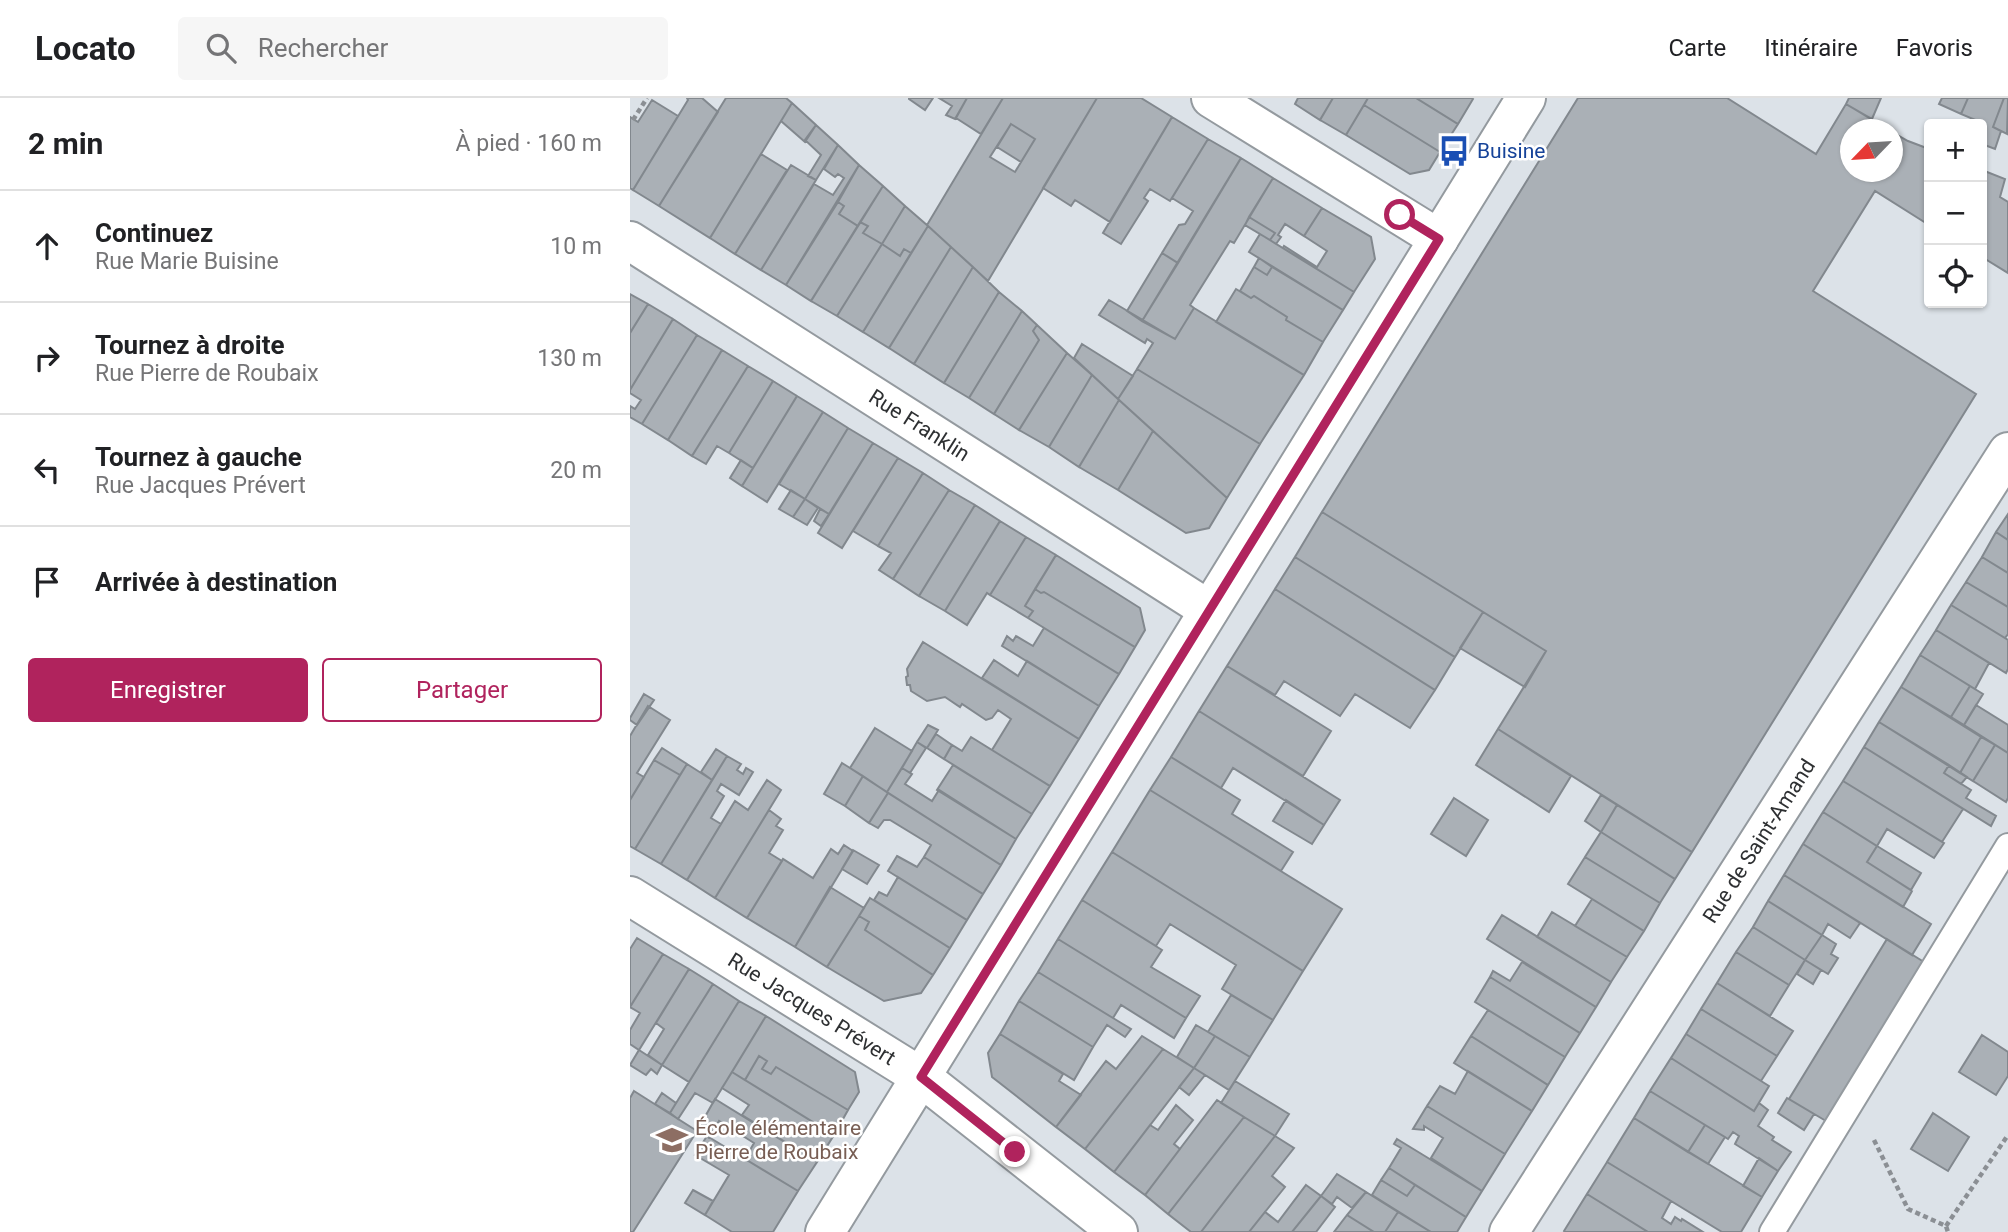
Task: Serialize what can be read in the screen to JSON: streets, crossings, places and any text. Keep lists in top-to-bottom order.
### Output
{
  "streets": {
    "street": ["Rue Franklin", "Rue de Saint-Amand", "Rue Jacques Prévert"]
  },
  "places": {
    "bus stop": ["Buisine"],
    "school or university": ["École élémentaire Pierre de Roubaix"]
  },
  "north": "bottom left",
  "page": {
    "header": "Locato",
    "search": "Rechercher",
    "nav": ["Carte", "Itinéraire", "Favoris"],
    "heading": ["2 min", "À pied · 160 m"],
    "map_buttons": ["+", "−"],
    "list": [
      ["Continuez", "Rue Marie Buisine", "10 m"],
      ["Tournez à droite", "Rue Pierre de Roubaix", "130 m"],
      ["Tournez à gauche", "Rue Jacques Prévert", "20 m"],
      "Arrivée à destination"
    ],
    "buttons": ["Enregistrer", "Partager"]
  }
}
